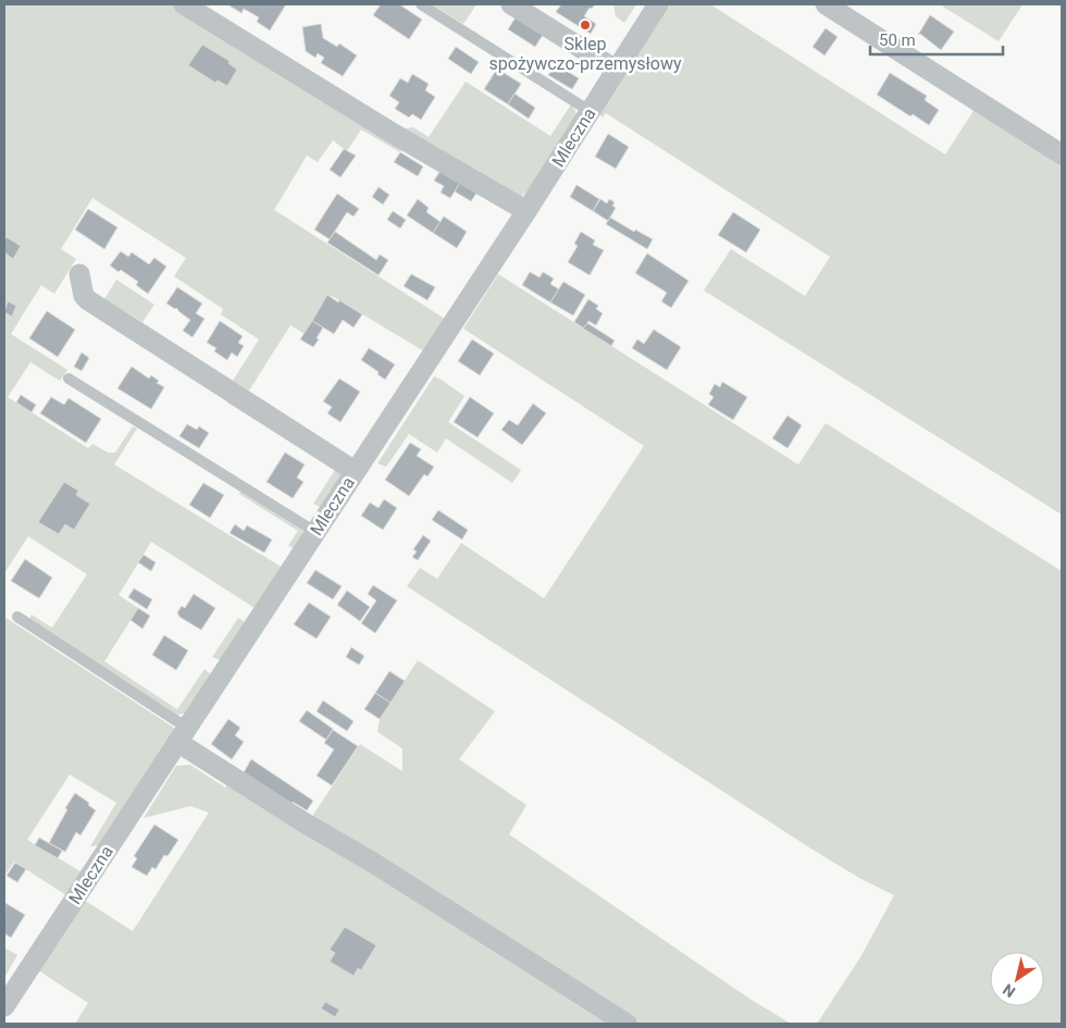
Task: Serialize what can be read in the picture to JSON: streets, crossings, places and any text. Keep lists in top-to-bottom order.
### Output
{
  "streets": {
    "street": ["Mleczna"]
  },
  "places": ["Sklep spożywczo-przemysłowy"],
  "scale_bar": "50 m",
  "north": "bottom left"
}
